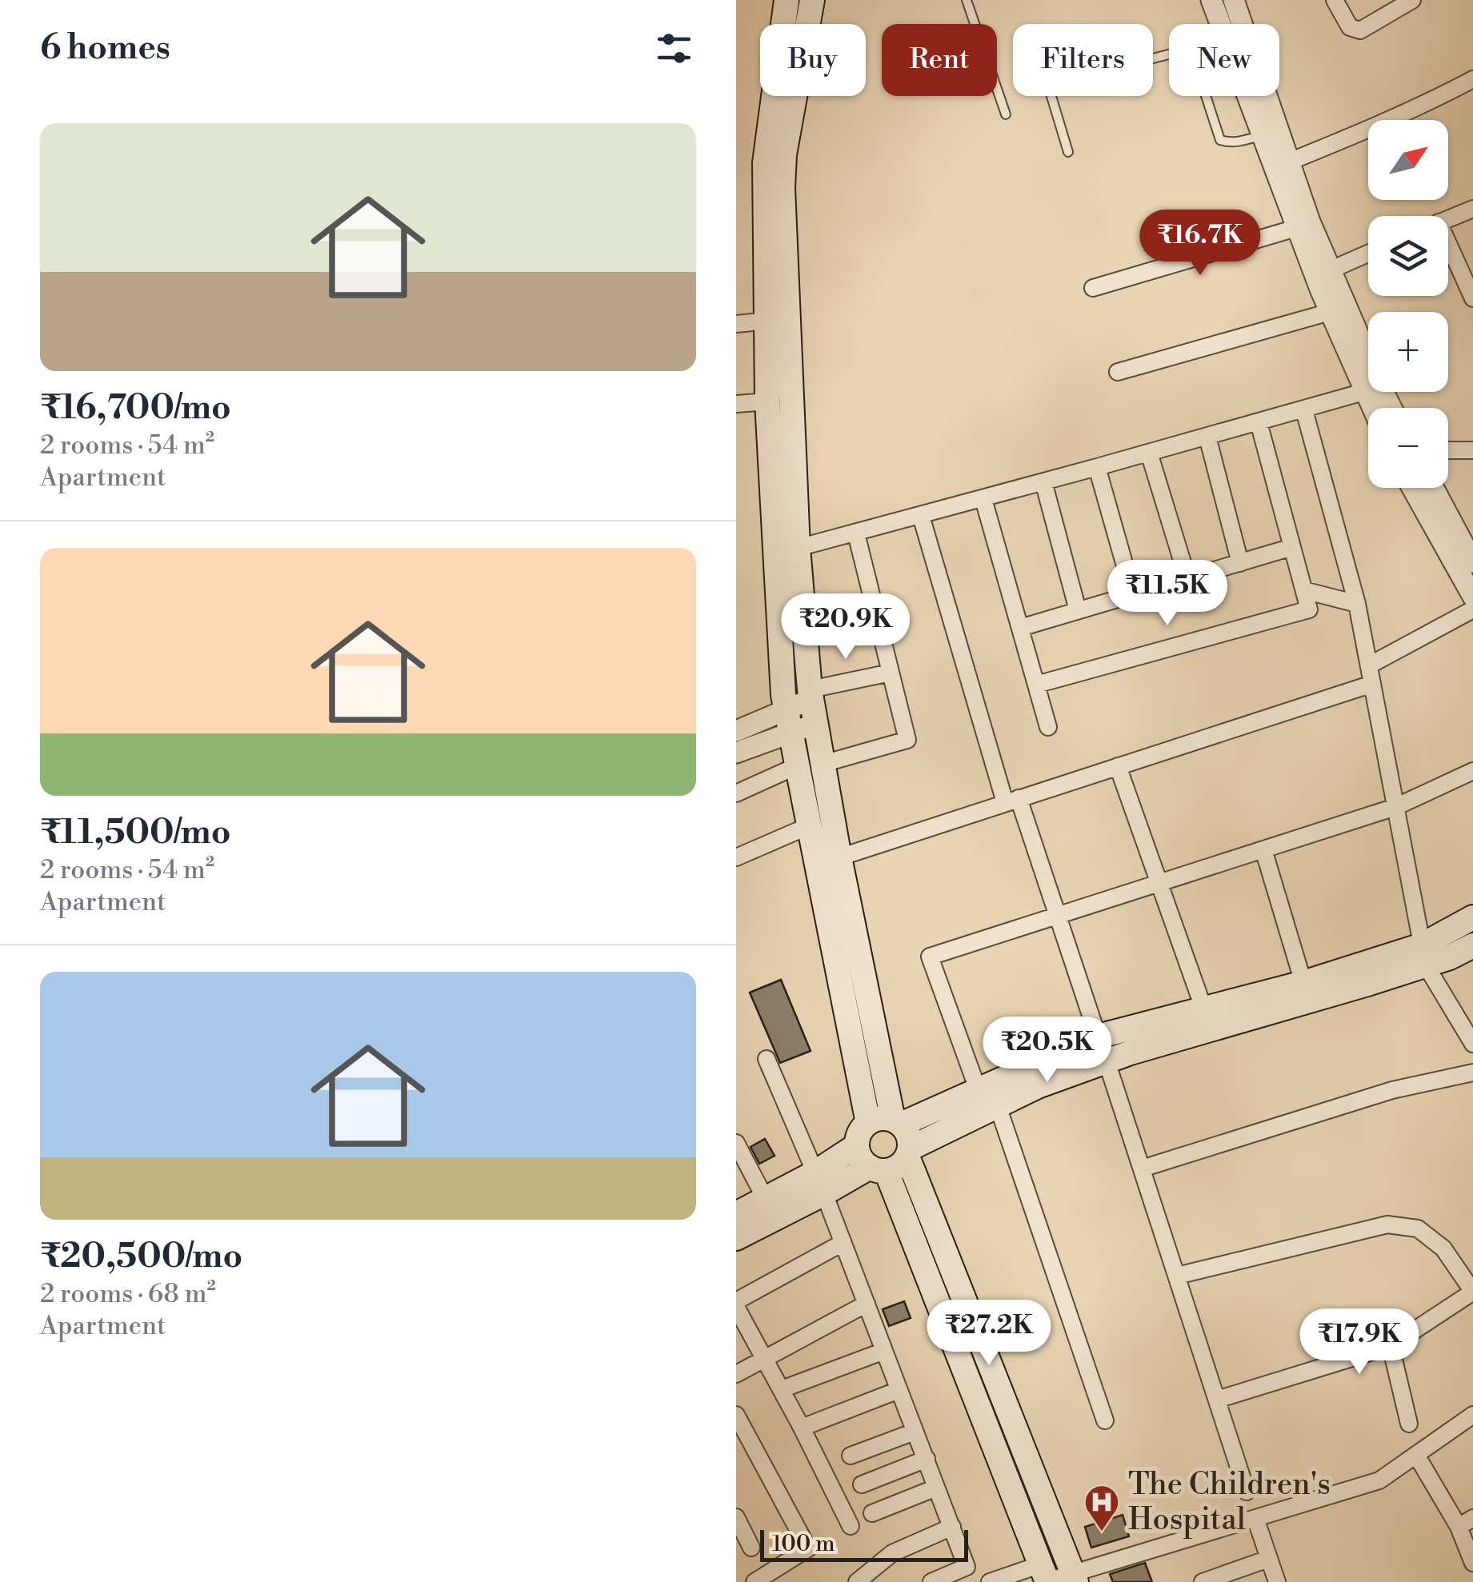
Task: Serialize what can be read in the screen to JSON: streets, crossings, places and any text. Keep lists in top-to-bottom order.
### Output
{
  "places": {
    "hospital": ["The Children's Hospital"]
  },
  "scale_bar": "100 m",
  "north": "top right",
  "page": {
    "heading": "6 homes",
    "chip": [
      "Buy",
      "Rent",
      "Filters",
      "New"
    ],
    "list": [
      {
        "name": "₹16,700/mo",
        "note": "2 rooms · 54 m² · Apartment"
      },
      {
        "name": "₹11,500/mo",
        "note": "2 rooms · 54 m² · Apartment"
      },
      {
        "name": "₹20,500/mo",
        "note": "2 rooms · 68 m² · Apartment"
      }
    ],
    "map_buttons": ["+", "−"],
    "price": [
      "₹16.7K",
      "₹11.5K",
      "₹20.9K",
      "₹20.5K",
      "₹27.2K",
      "₹17.9K"
    ],
    "scale": "100 m"
  }
}
